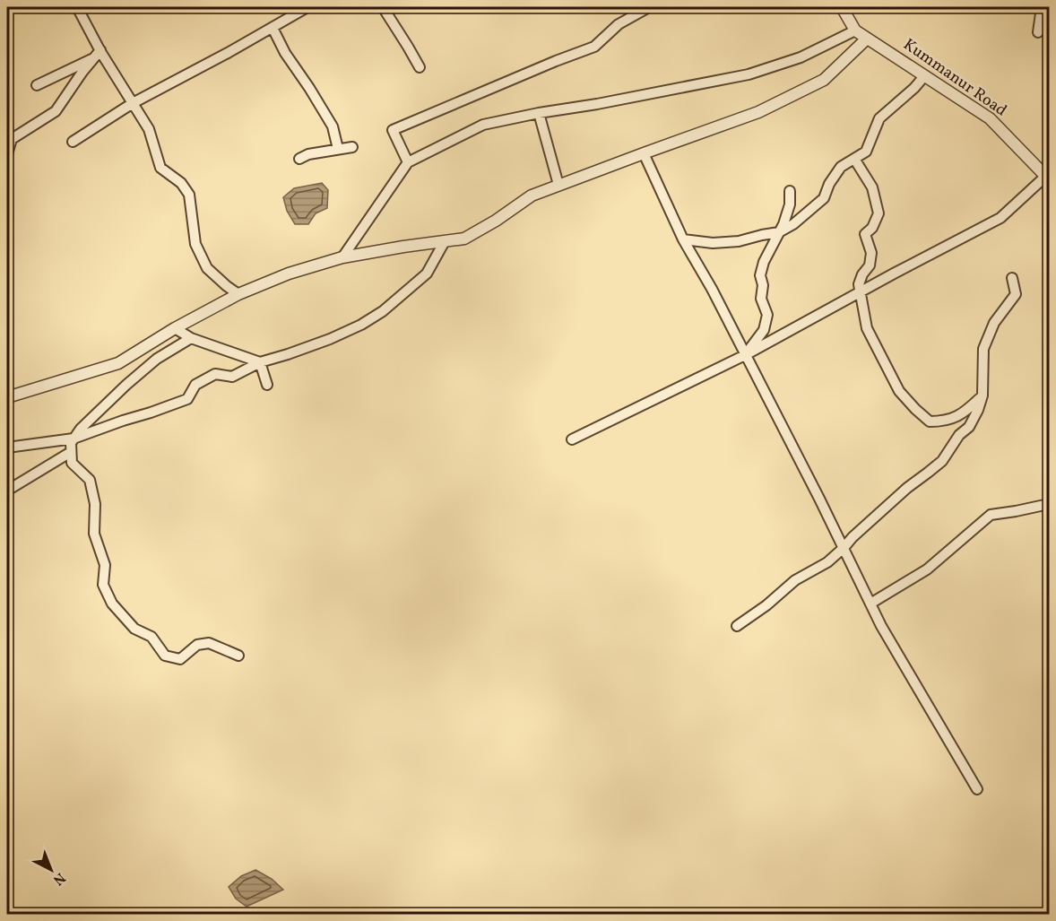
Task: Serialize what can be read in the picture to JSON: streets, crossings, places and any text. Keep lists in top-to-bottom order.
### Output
{
  "streets": {
    "street": ["Kummanur Road"]
  },
  "north": "bottom right"
}
